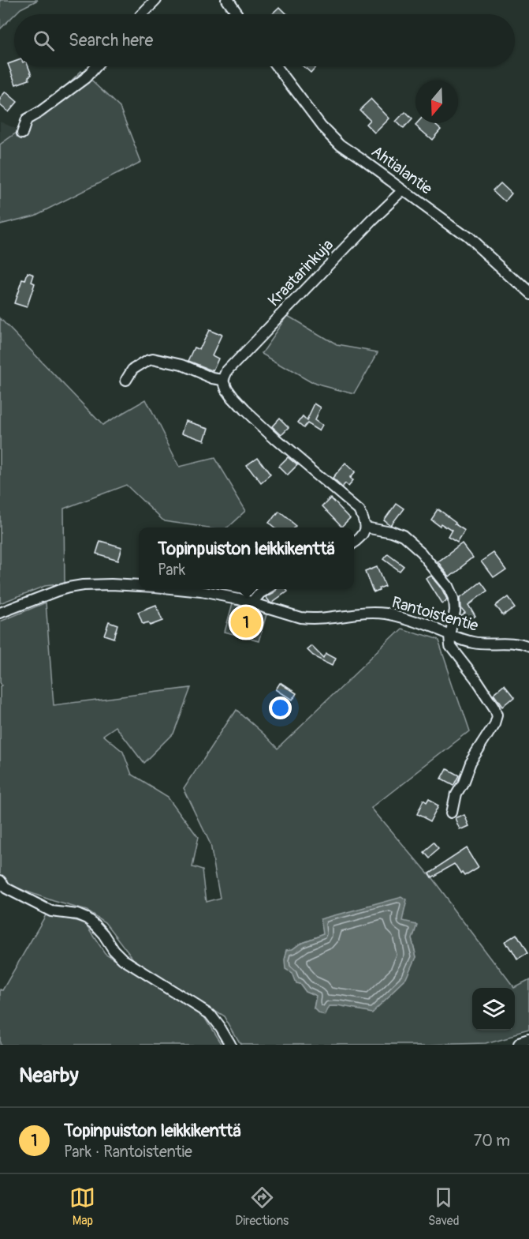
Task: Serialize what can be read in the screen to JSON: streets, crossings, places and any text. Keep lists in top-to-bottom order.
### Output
{
  "streets": {
    "street": ["Ahtialantie", "Kraatarinkuja", "Rantoistentie"]
  },
  "crossings": [
    ["Ahtialantie", "Kraatarinkuja"]
  ],
  "north": "bottom",
  "page": {
    "search": "Search here",
    "popup": ["Topinpuiston leikkikenttä", "Park"],
    "pins": "1",
    "heading": "Nearby",
    "list": [
      {
        "mark": "1",
        "name": "Topinpuiston leikkikenttä",
        "note": "Park · Rantoistentie",
        "value": "70 m"
      }
    ],
    "nav": ["Map", "Directions", "Saved"]
  }
}
